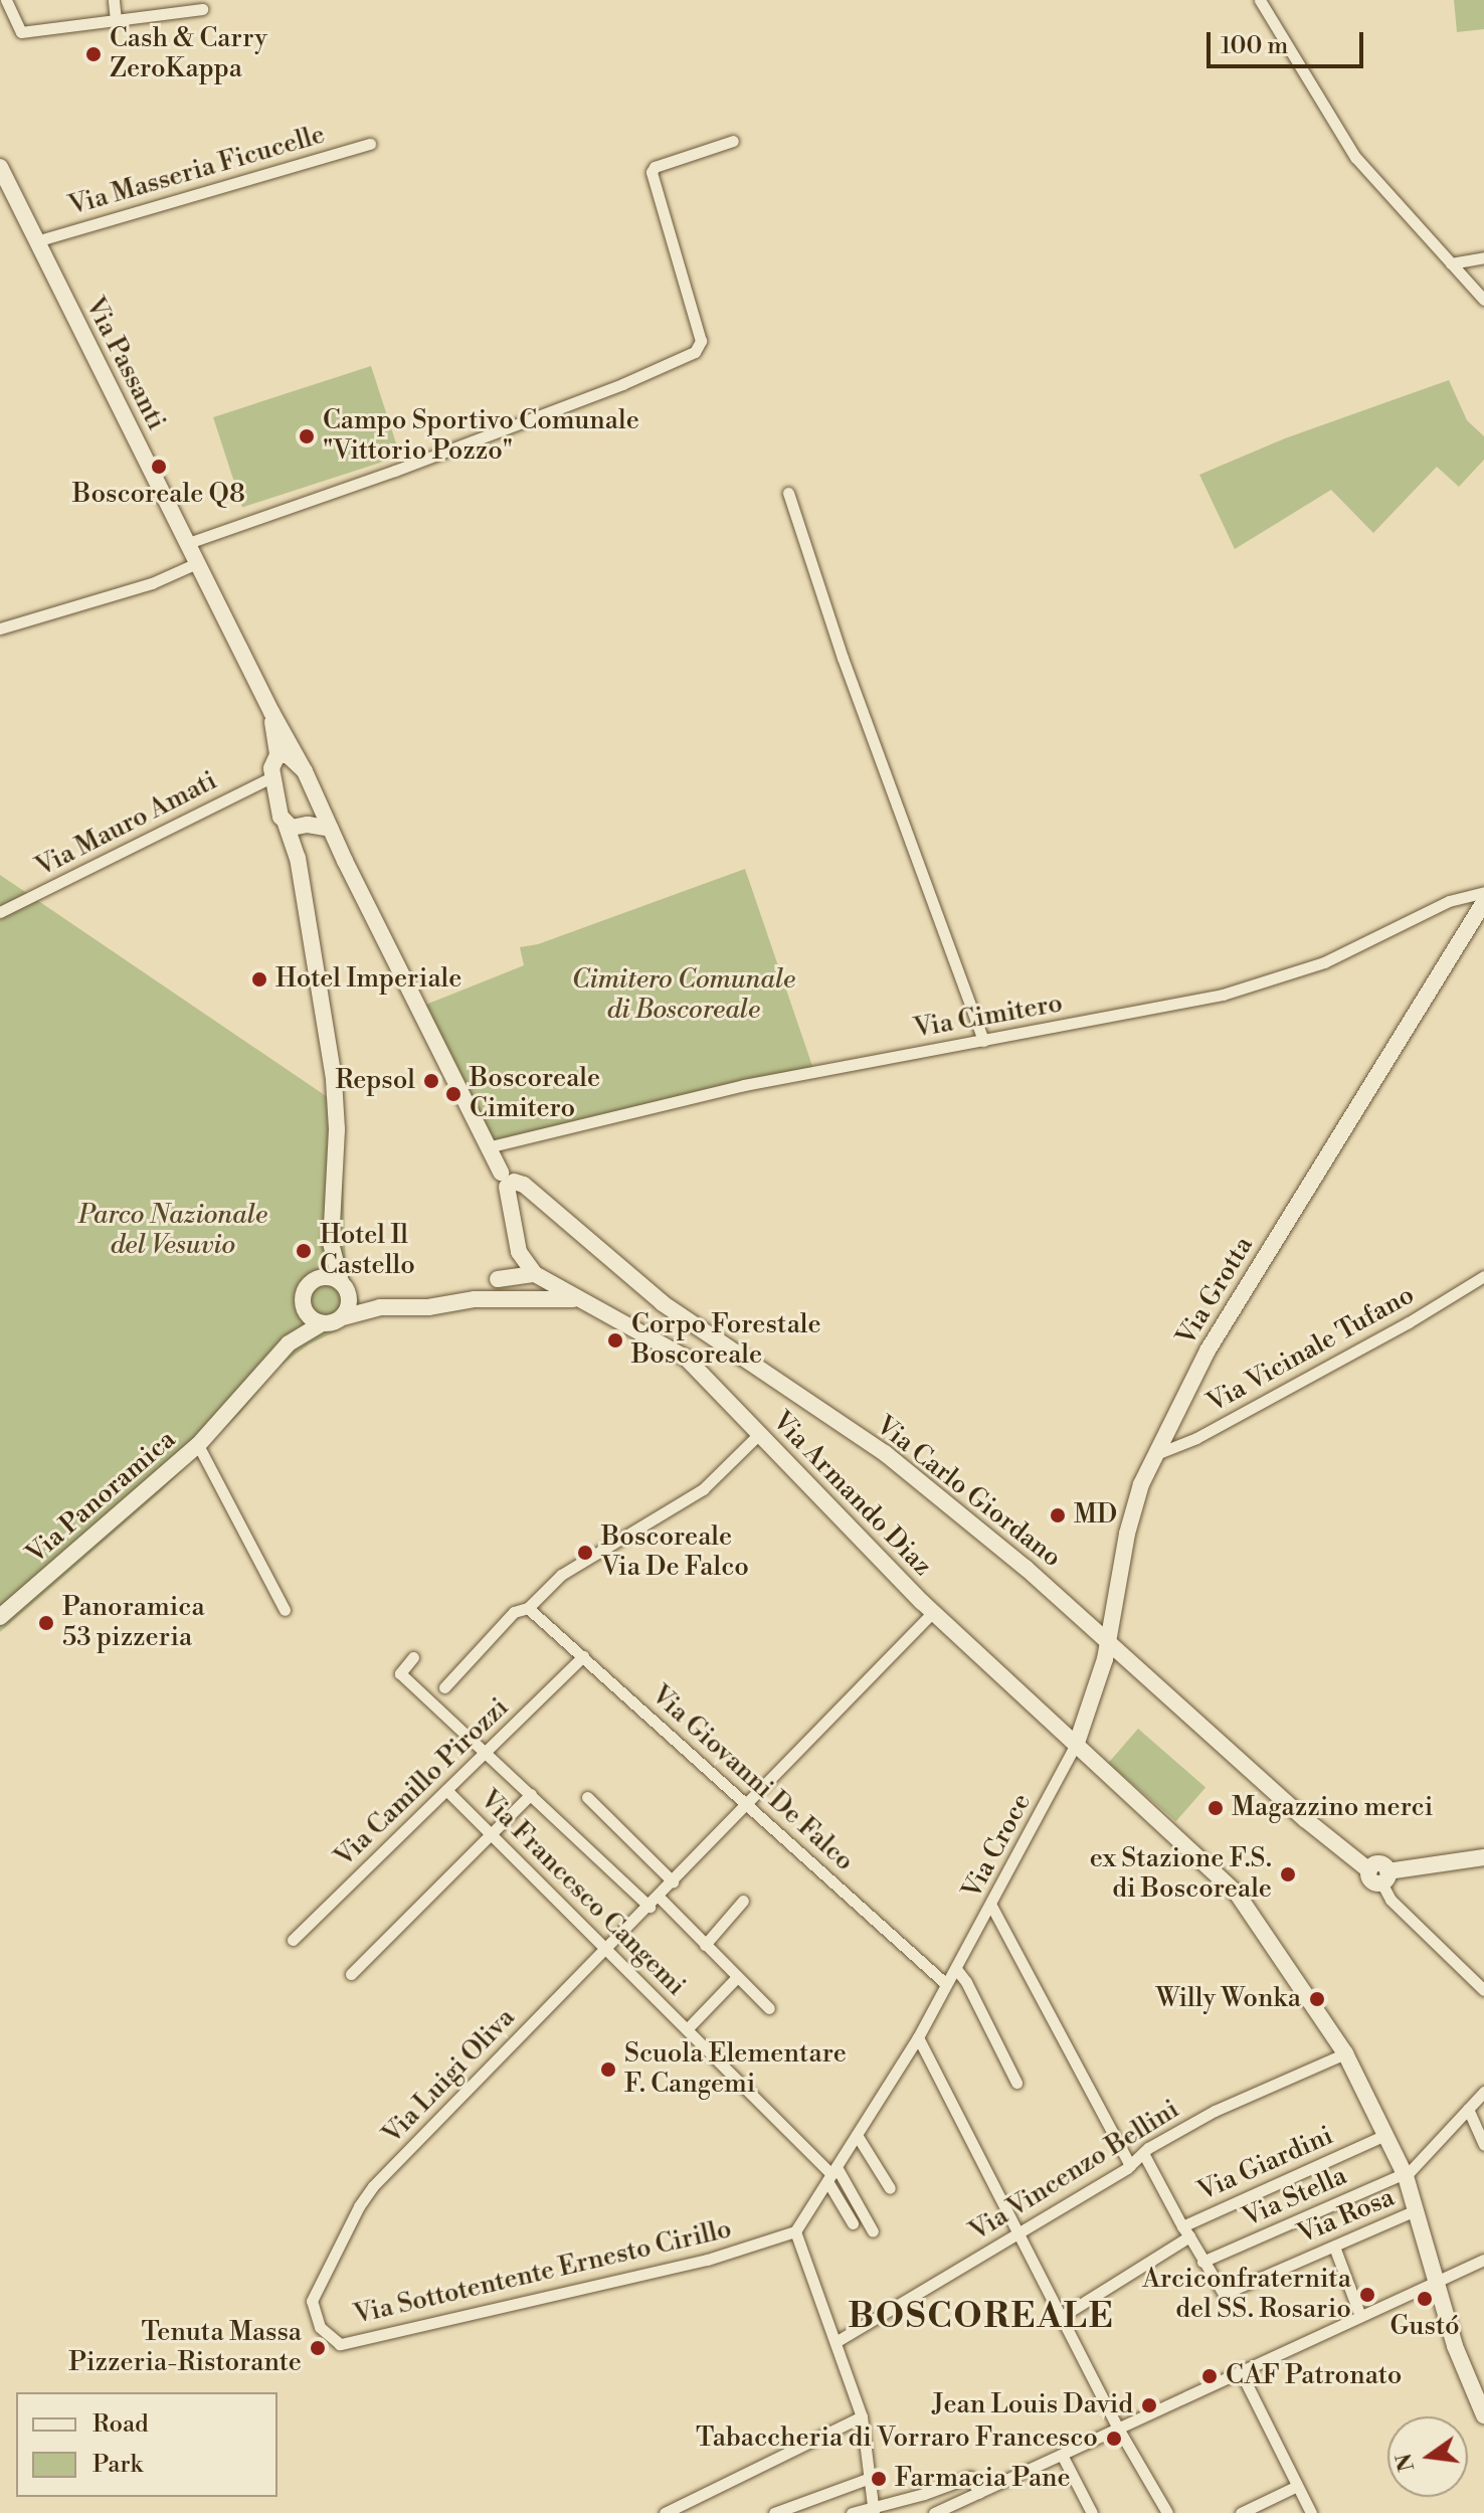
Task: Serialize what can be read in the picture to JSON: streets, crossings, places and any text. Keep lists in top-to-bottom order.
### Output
{
  "streets": {
    "street": [
      "Via Masseria Ficucelle",
      "Via Passanti",
      "Via Mauro Amati",
      "Via Cimitero",
      "Via Grotta",
      "Via Vicinale Tufano",
      "Via Carlo Giordano",
      "Via Armando Diaz",
      "Via Panoramica",
      "Via Giovanni De Falco",
      "Via Camillo Pirozzi",
      "Via Croce",
      "Via Francesco Cangemi",
      "Via Luigi Oliva",
      "Via Giardini",
      "Via Vincenzo Bellini",
      "Via Stella",
      "Via Rosa",
      "Via Sottotentente Ernesto Cirillo"
    ]
  },
  "crossings": [
    ["Via Masseria Ficucelle", "Via Passanti"],
    ["Via Passanti", "Via Mauro Amati"],
    ["Via Passanti", "Via Cimitero"],
    ["Via Passanti", "Via Carlo Giordano"],
    ["Via Passanti", "Via Armando Diaz"],
    ["Via Passanti", "Via Panoramica"],
    ["Via Grotta", "Via Vicinale Tufano"],
    ["Via Grotta", "Via Carlo Giordano"],
    ["Via Grotta", "Via Armando Diaz"],
    ["Via Grotta", "Via Croce"],
    ["Via Armando Diaz", "Via Panoramica"],
    ["Via Armando Diaz", "Via Croce"],
    ["Via Armando Diaz", "Via Luigi Oliva"],
    ["Via Armando Diaz", "Via Giardini"],
    ["Via Armando Diaz", "Via Vincenzo Bellini"],
    ["Via Armando Diaz", "Via Stella"],
    ["Via Armando Diaz", "Via Rosa"],
    ["Via Giovanni De Falco", "Via Camillo Pirozzi"],
    ["Via Giovanni De Falco", "Via Croce"],
    ["Via Giovanni De Falco", "Via Luigi Oliva"],
    ["Via Camillo Pirozzi", "Via Francesco Cangemi"],
    ["Via Croce", "Via Francesco Cangemi"],
    ["Via Croce", "Via Sottotentente Ernesto Cirillo"],
    ["Via Francesco Cangemi", "Via Luigi Oliva"],
    ["Via Luigi Oliva", "Via Sottotentente Ernesto Cirillo"],
    ["Via Giardini", "Via Rosa"],
    ["Via Vincenzo Bellini", "Via Rosa"],
    ["Via Stella", "Via Rosa"]
  ],
  "districts": ["BOSCOREALE"],
  "parks": ["Cimitero Comunale di Boscoreale", "Parco Nazionale del Vesuvio"],
  "places": [
    "Cash & Carry ZeroKappa",
    "Campo Sportivo Comunale \"Vittorio Pozzo\"",
    "Boscoreale Q8",
    "Hotel Imperiale",
    "Repsol",
    "Boscoreale Cimitero",
    "Hotel Il Castello",
    "Corpo Forestale Boscoreale",
    "MD",
    "Boscoreale Via De Falco",
    "Panoramica 53 pizzeria",
    "Magazzino merci",
    "ex Stazione F.S. di Boscoreale",
    "Willy Wonka",
    "Scuola Elementare F. Cangemi",
    "Arciconfraternita del SS. Rosario",
    "Gustó",
    "Tenuta Massa Pizzeria-Ristorante",
    "CAF Patronato",
    "Jean Louis David",
    "Tabaccheria di Vorraro Francesco",
    "Farmacia Pane"
  ],
  "legend": ["Road", "Park"],
  "scale_bar": "100 m",
  "north": "left"
}
